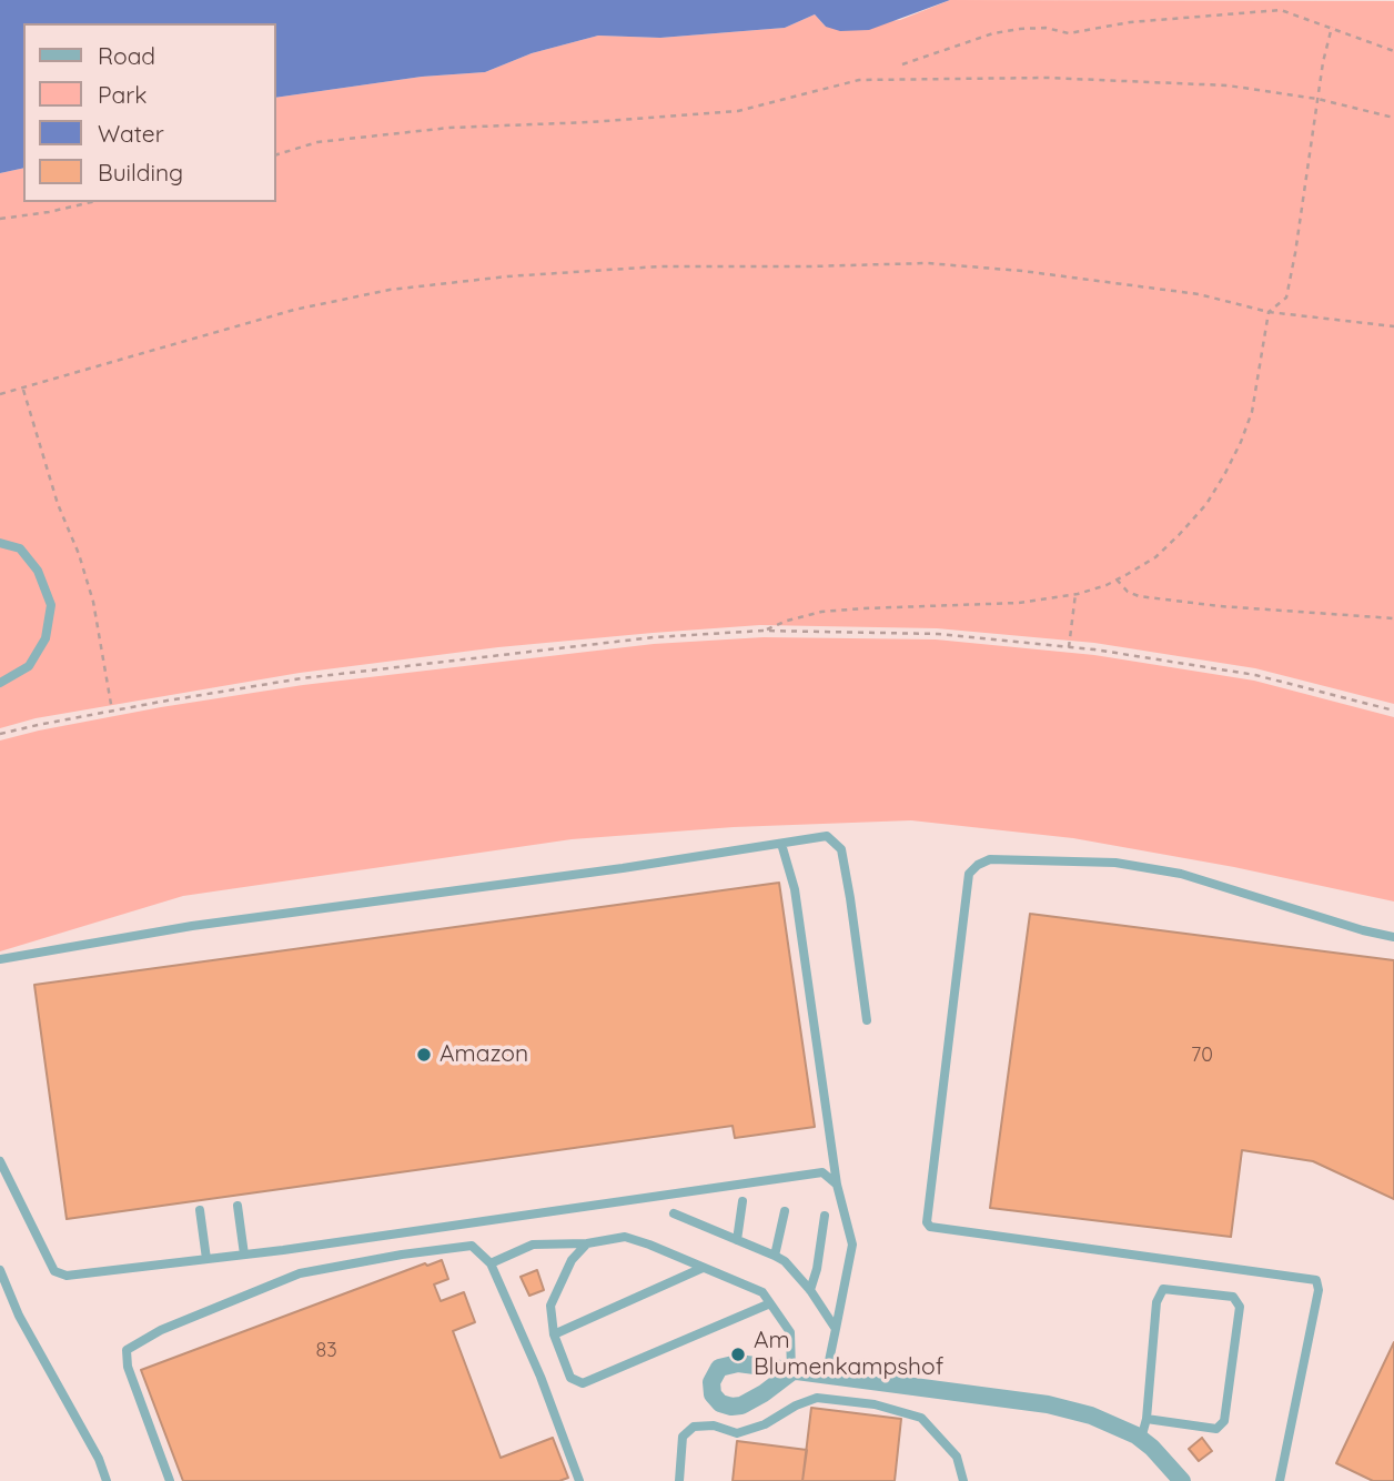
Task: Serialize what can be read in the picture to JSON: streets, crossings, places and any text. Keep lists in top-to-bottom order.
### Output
{
  "places": ["Amazon", "Am Blumenkampshof"],
  "house_numbers": ["70", "83"],
  "legend": [
    "Road",
    "Park",
    "Water",
    "Building"
  ]
}
